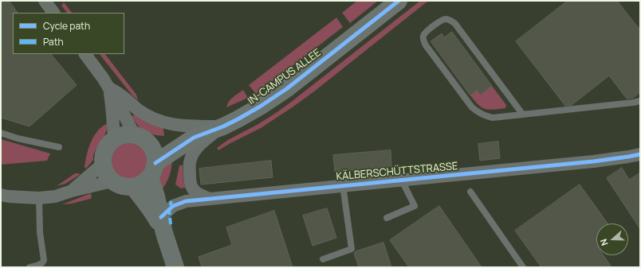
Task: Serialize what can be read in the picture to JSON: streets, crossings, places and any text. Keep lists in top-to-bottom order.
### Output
{
  "streets": {
    "street": ["IN-CAMPUS ALLEE", "KÄLBERSCHÜTTSTRASSE"]
  },
  "legend": ["Cycle path", "Path"],
  "north": "left"
}
